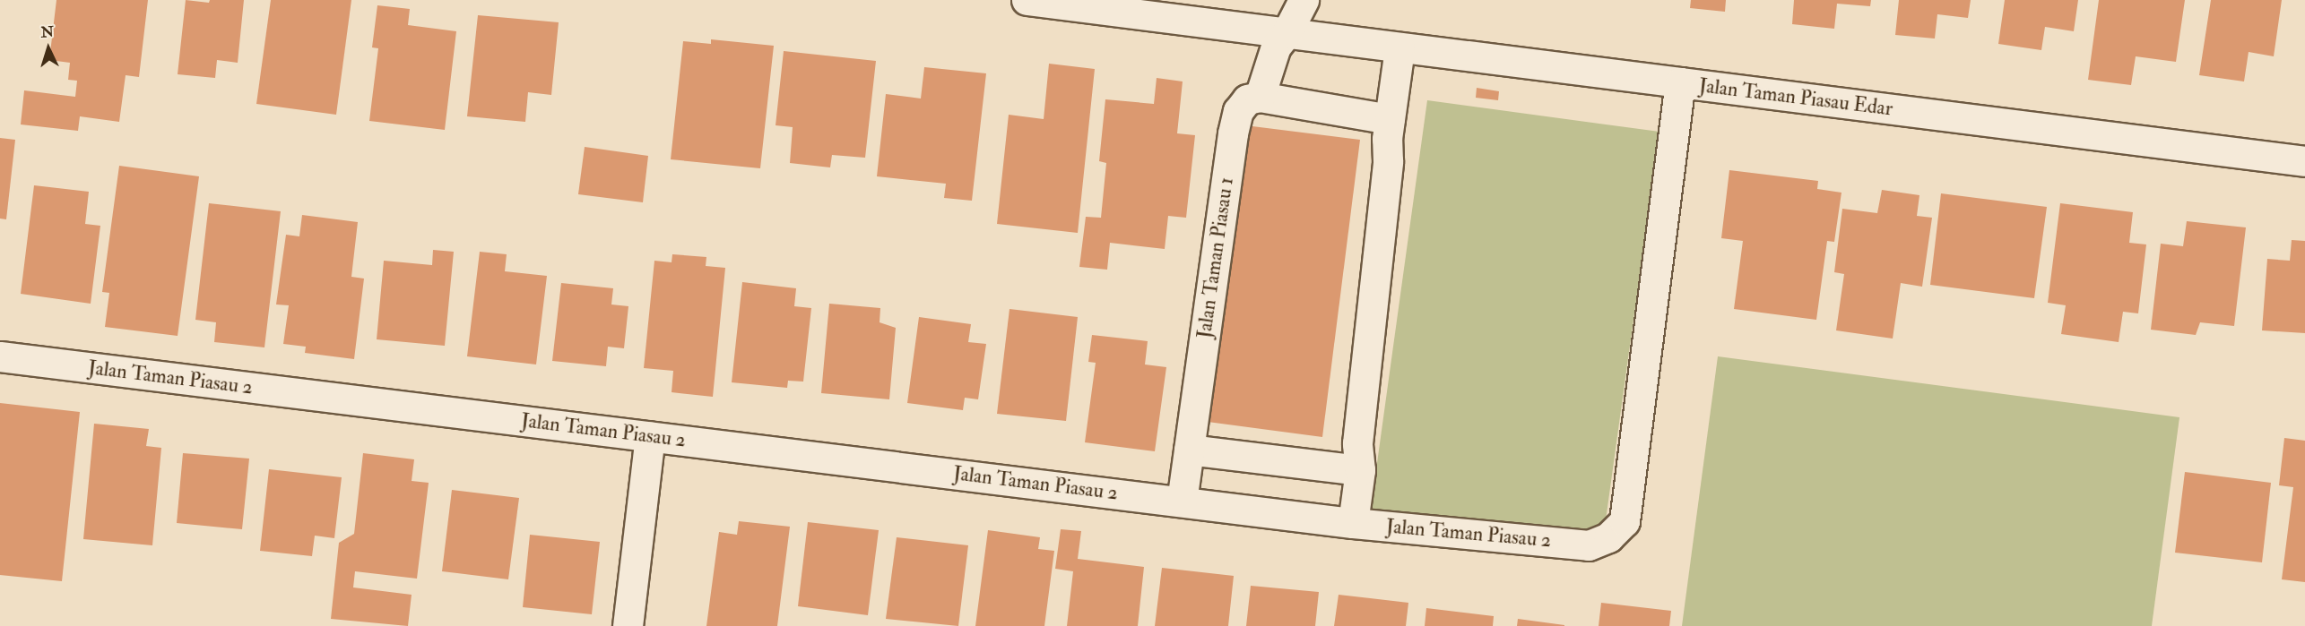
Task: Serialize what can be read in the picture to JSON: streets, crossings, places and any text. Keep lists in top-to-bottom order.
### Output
{
  "streets": {
    "street": ["Jalan Taman Piasau Edar", "Jalan Taman Piasau 1", "Jalan Taman Piasau 2"]
  },
  "crossings": [
    ["Jalan Taman Piasau Edar", "Jalan Taman Piasau 2"],
    ["Jalan Taman Piasau 1", "Jalan Taman Piasau 2"]
  ],
  "north": "top"
}
